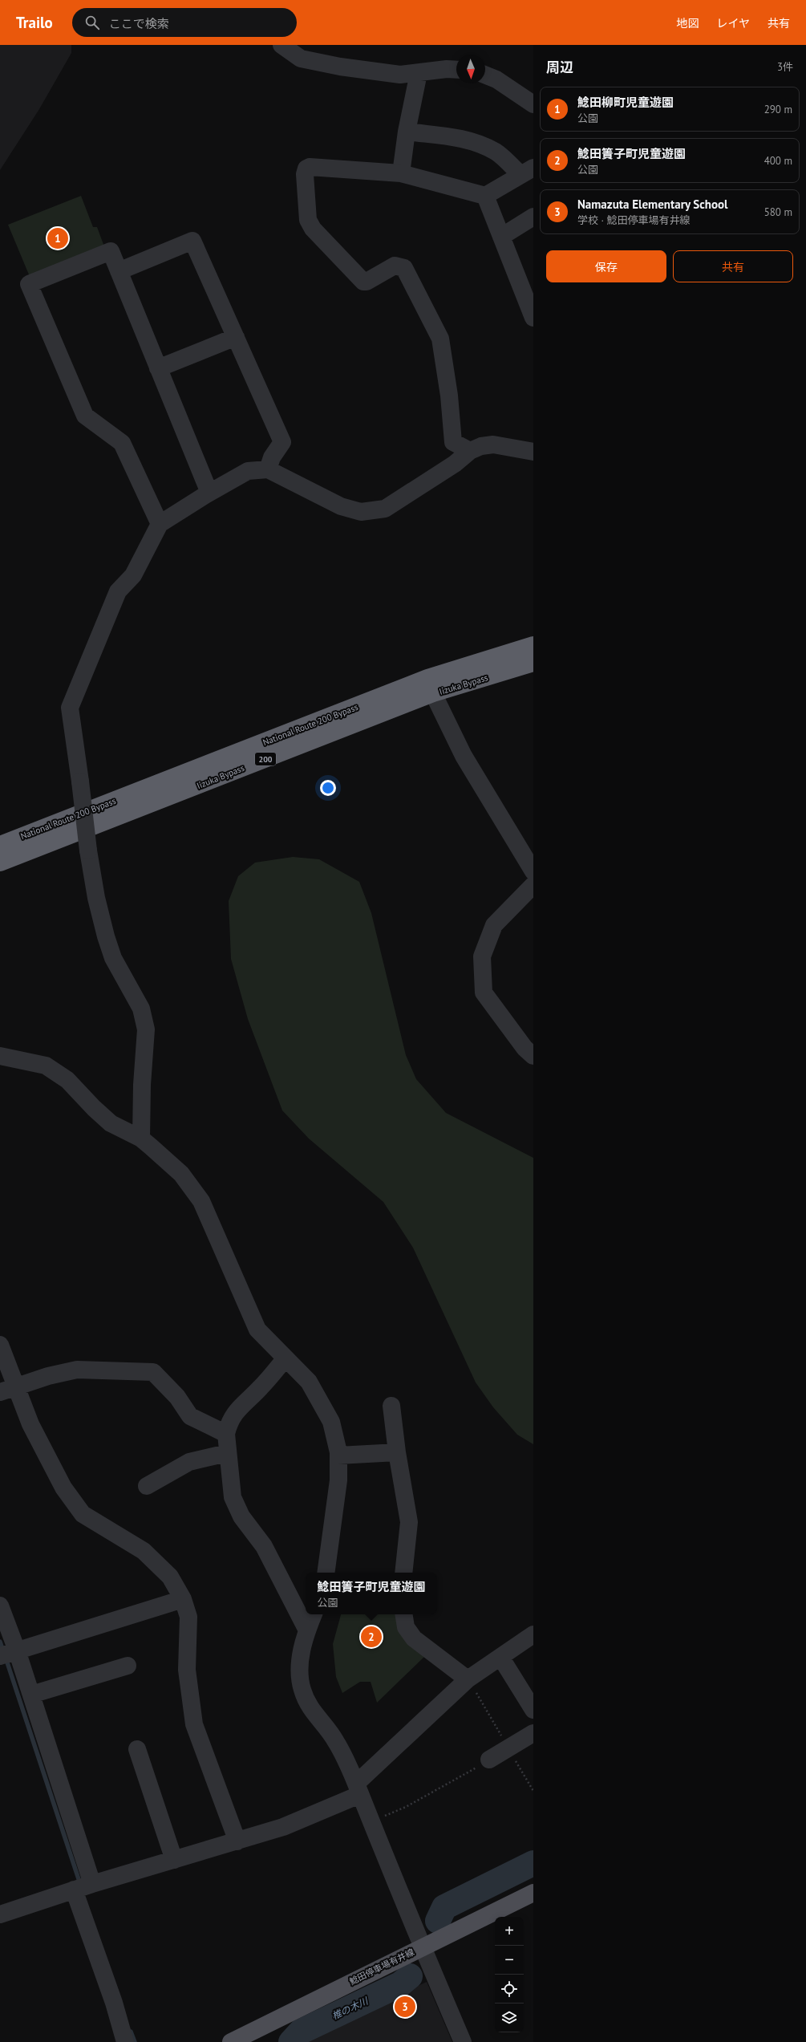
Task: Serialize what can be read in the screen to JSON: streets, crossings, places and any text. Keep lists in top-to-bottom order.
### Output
{
  "streets": {
    "highway": ["Iizuka Bypass", "National Route 200 Bypass", "200"],
    "main road": ["鯰田停車場有井線"]
  },
  "water": ["椎の木川"],
  "north": "bottom",
  "page": {
    "header": "Trailo",
    "search": "ここで検索",
    "nav": ["地図", "レイヤ", "共有"],
    "heading": ["周辺", "3件"],
    "list": [
      {
        "mark": "1",
        "name": "鯰田柳町児童遊園",
        "note": "公園",
        "value": "290 m"
      },
      {
        "mark": "2",
        "name": "鯰田簀子町児童遊園",
        "note": "公園",
        "value": "400 m"
      },
      {
        "mark": "3",
        "name": "Namazuta Elementary School",
        "note": "学校 · 鯰田停車場有井線",
        "value": "580 m"
      }
    ],
    "pins": ["1", "2", "3"],
    "buttons": ["保存", "共有"],
    "popup": ["鯰田簀子町児童遊園", "公園"],
    "map_buttons": ["+", "−"]
  }
}
